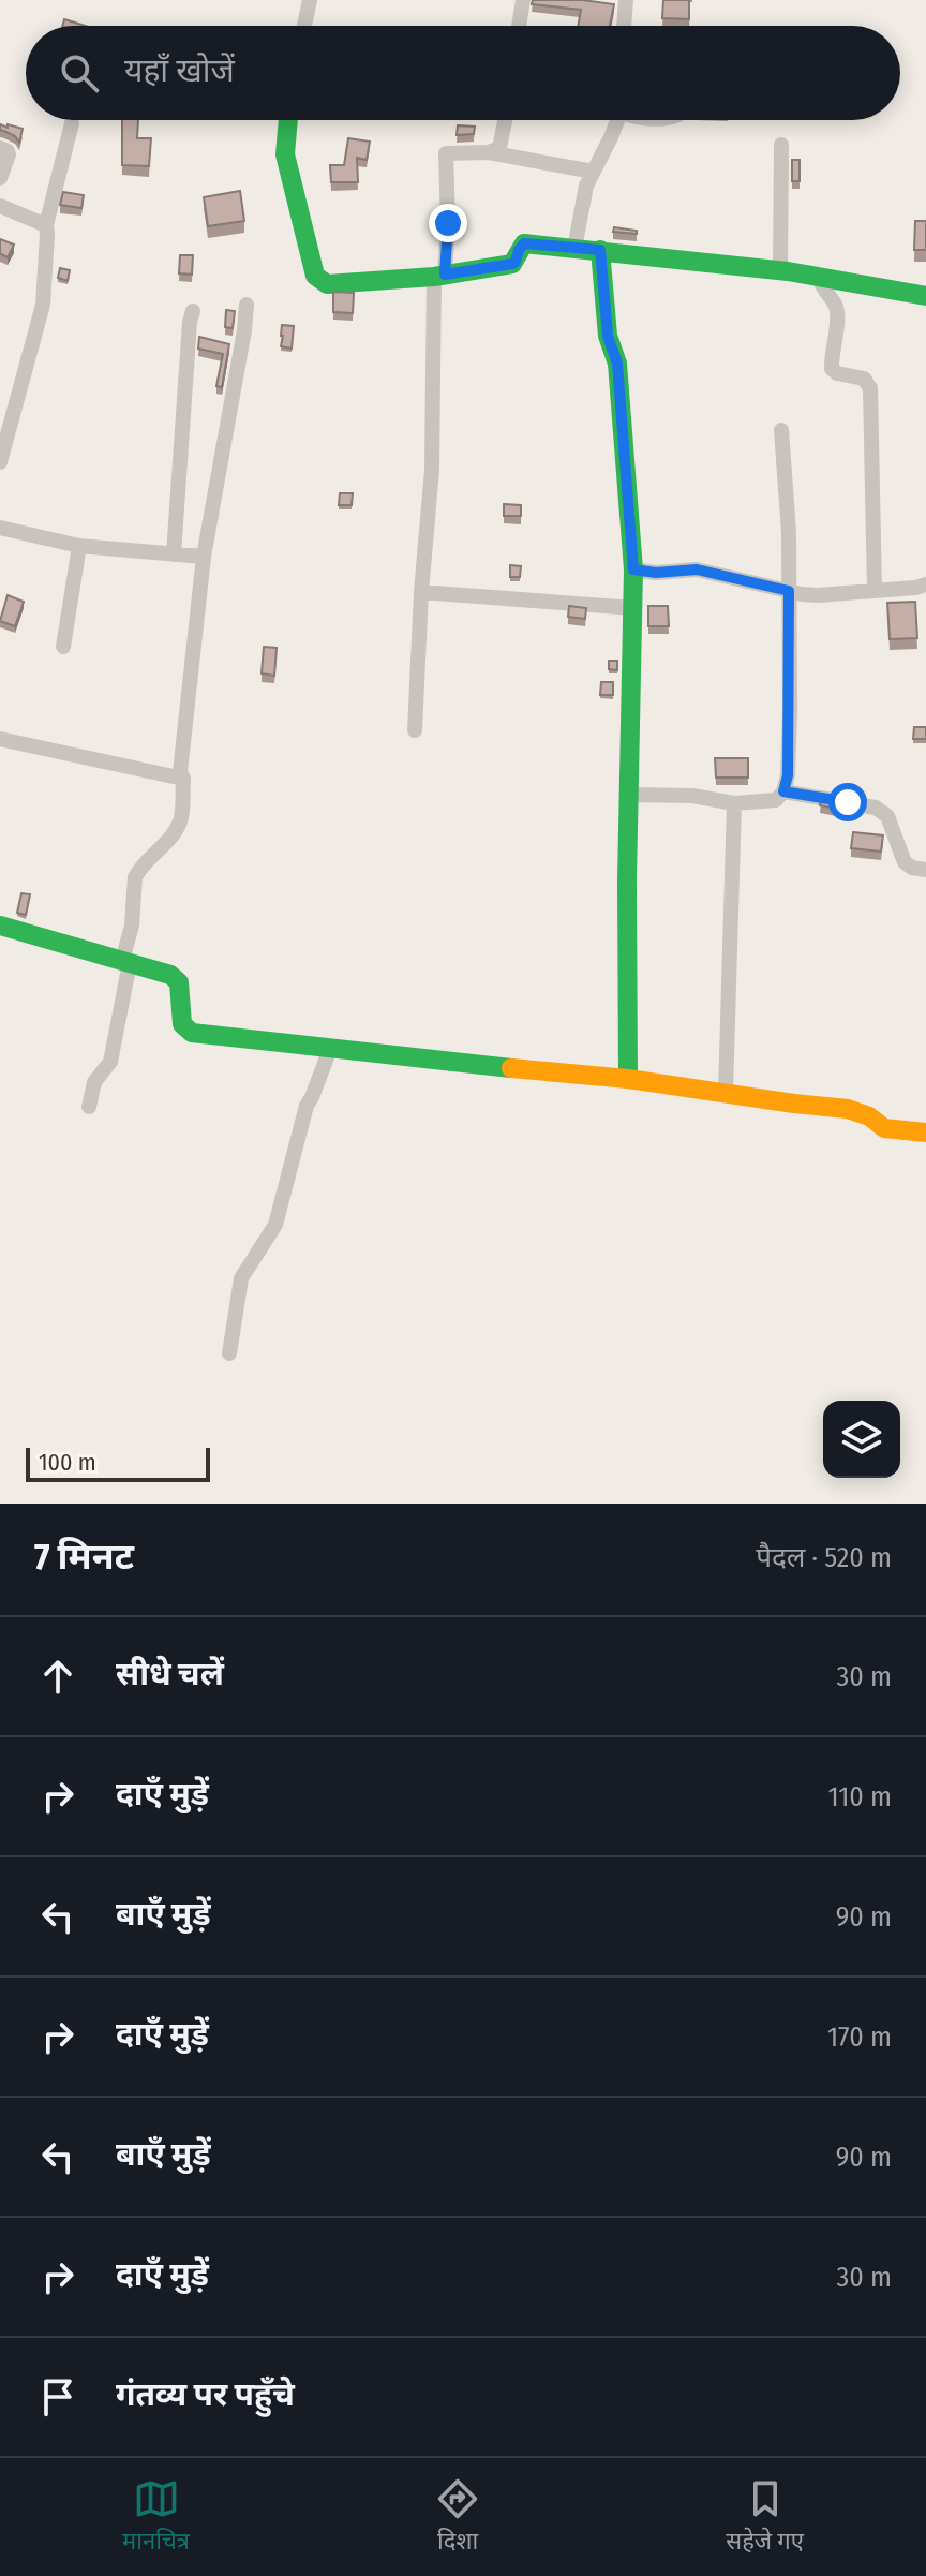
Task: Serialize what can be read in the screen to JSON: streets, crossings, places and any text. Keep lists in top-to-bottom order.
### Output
{
  "scale_bar": "100 m",
  "page": {
    "search": "यहाँ खोजें",
    "scale": "100 m",
    "heading": ["7 मिनट", "पैदल · 520 m"],
    "list": [
      ["सीधे चलें", "30 m"],
      ["दाएँ मुड़ें", "110 m"],
      ["बाएँ मुड़ें", "90 m"],
      ["दाएँ मुड़ें", "170 m"],
      ["बाएँ मुड़ें", "90 m"],
      ["दाएँ मुड़ें", "30 m"],
      "गंतव्य पर पहुँचे"
    ],
    "nav": ["मानचित्र", "दिशा", "सहेजे गए"]
  }
}
